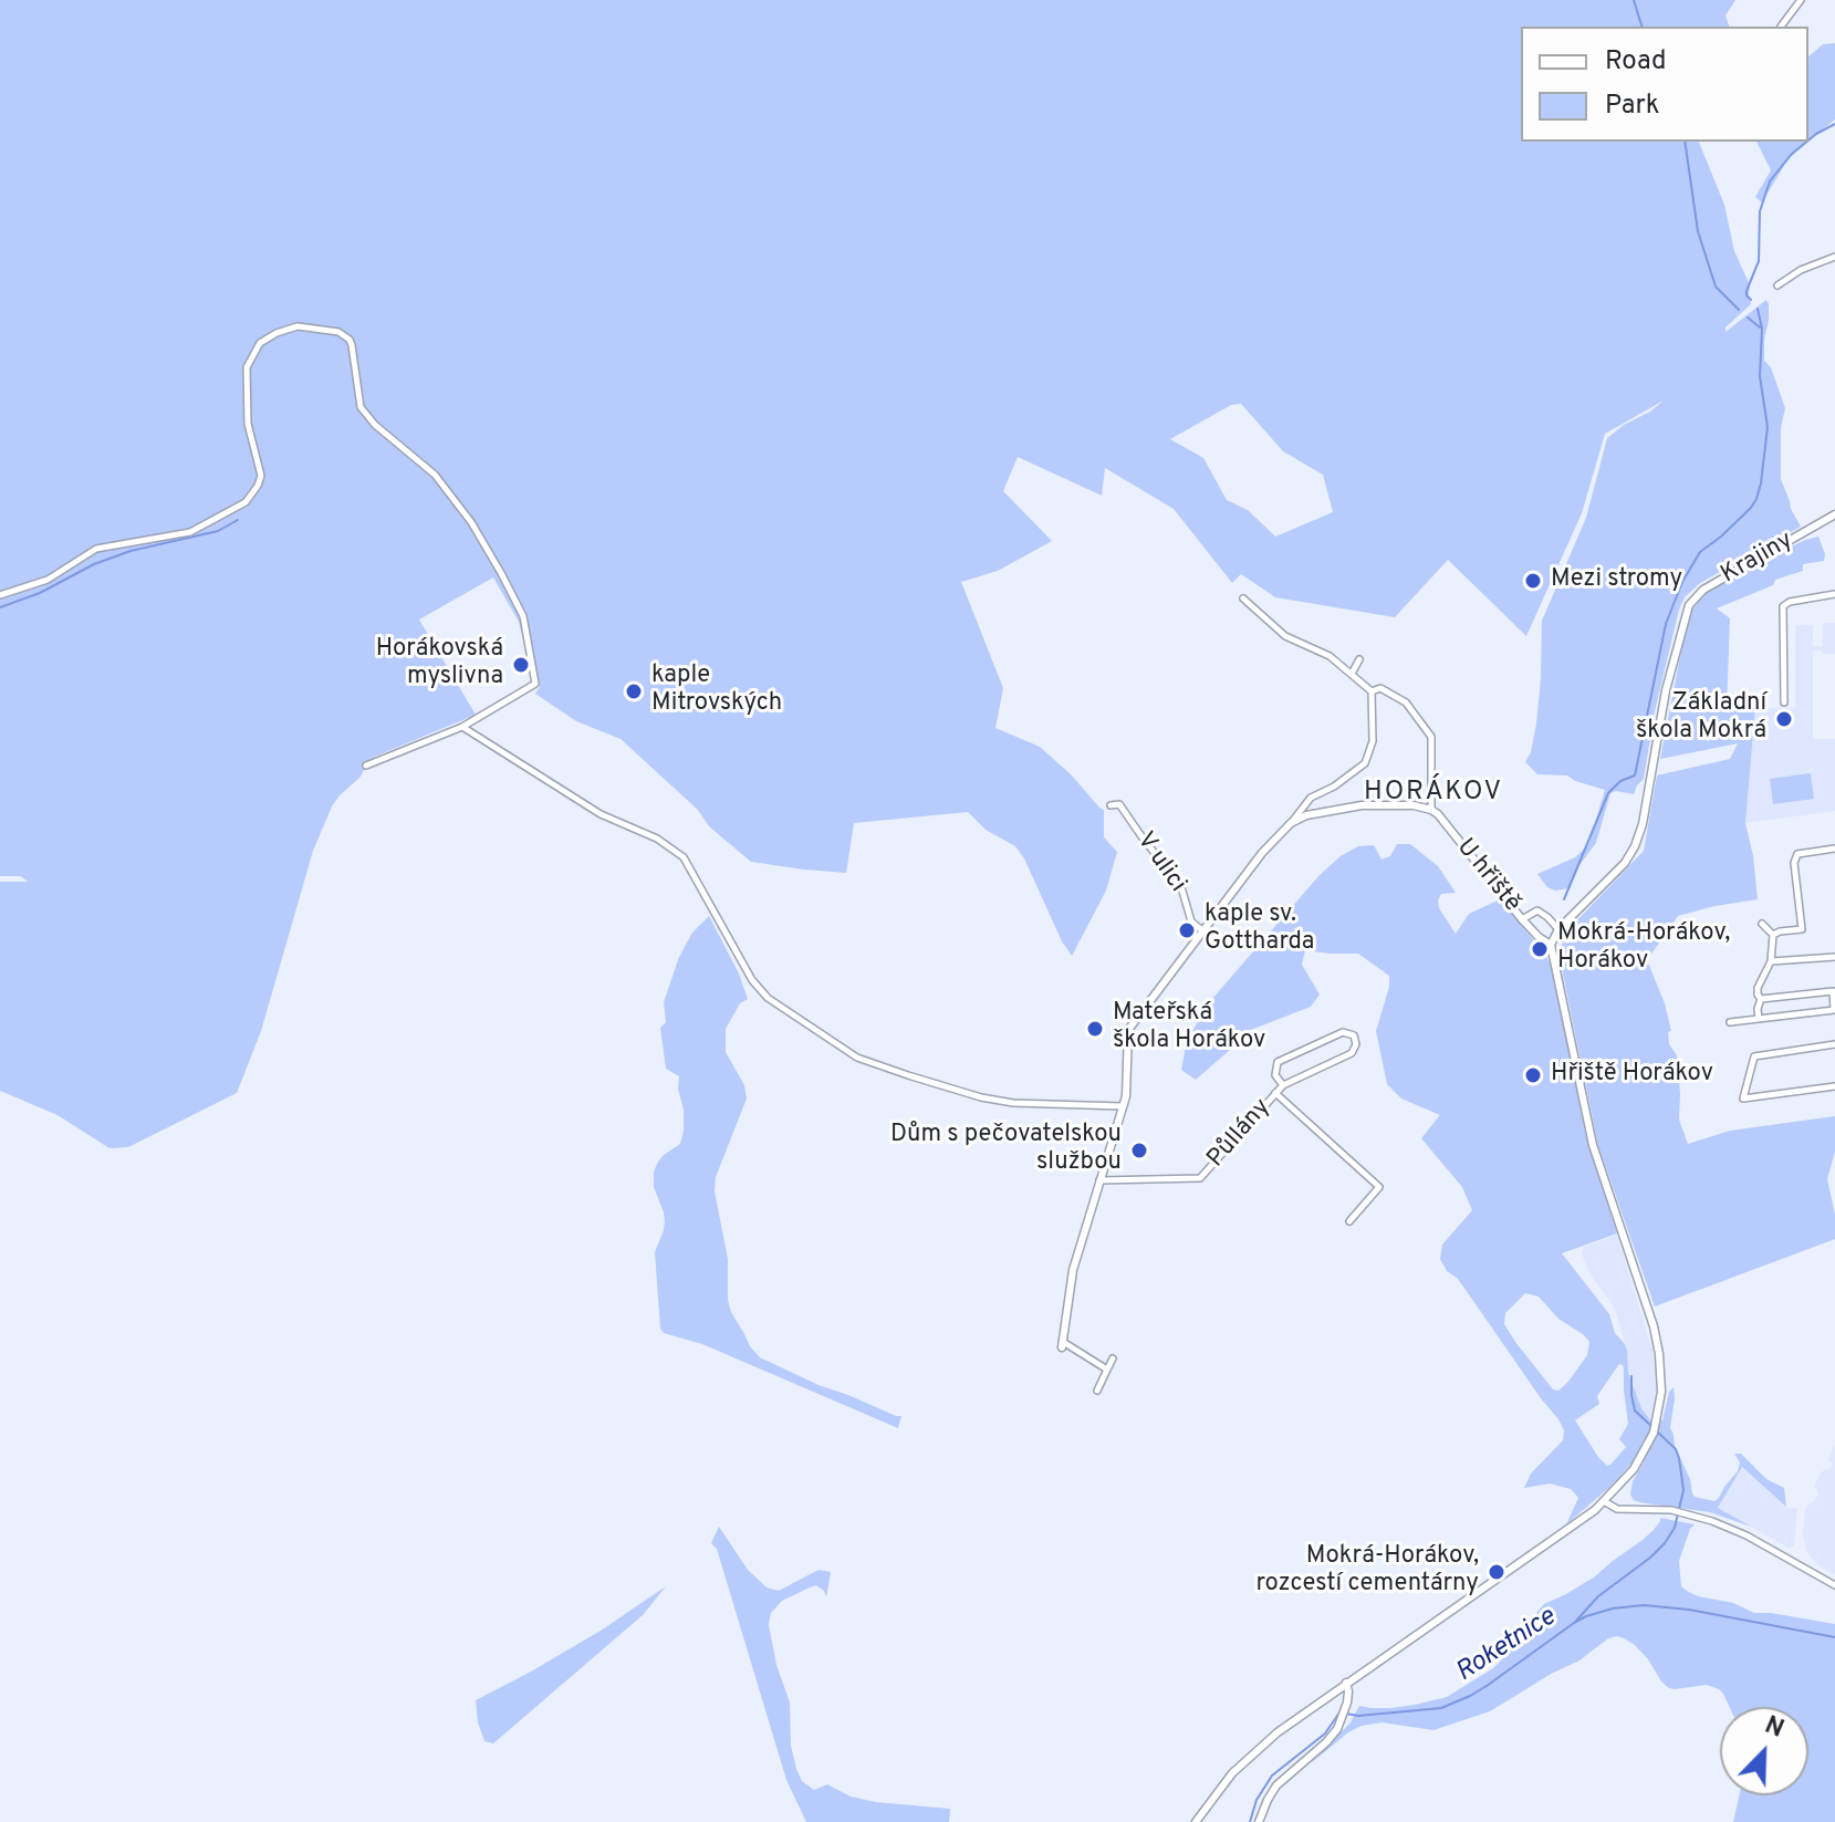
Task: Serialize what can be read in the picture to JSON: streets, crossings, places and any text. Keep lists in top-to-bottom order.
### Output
{
  "streets": {
    "street": [
      "Krajiny",
      "V ulici",
      "U hřiště",
      "Půllány"
    ]
  },
  "crossings": [
    ["Krajiny", "U hřiště"]
  ],
  "districts": ["HORÁKOV"],
  "water": ["Roketnice"],
  "places": [
    "Mezi stromy",
    "Horákovská myslivna",
    "kaple Mitrovských",
    "Základní škola Mokrá",
    "kaple sv. Gottharda",
    "Mokrá-Horákov, Horákov",
    "Mateřská škola Horákov",
    "Hřiště Horákov",
    "Dům s pečovatelskou službou",
    "Mokrá-Horákov, rozcestí cementárny"
  ],
  "legend": ["Road", "Park"],
  "north": "top right"
}
